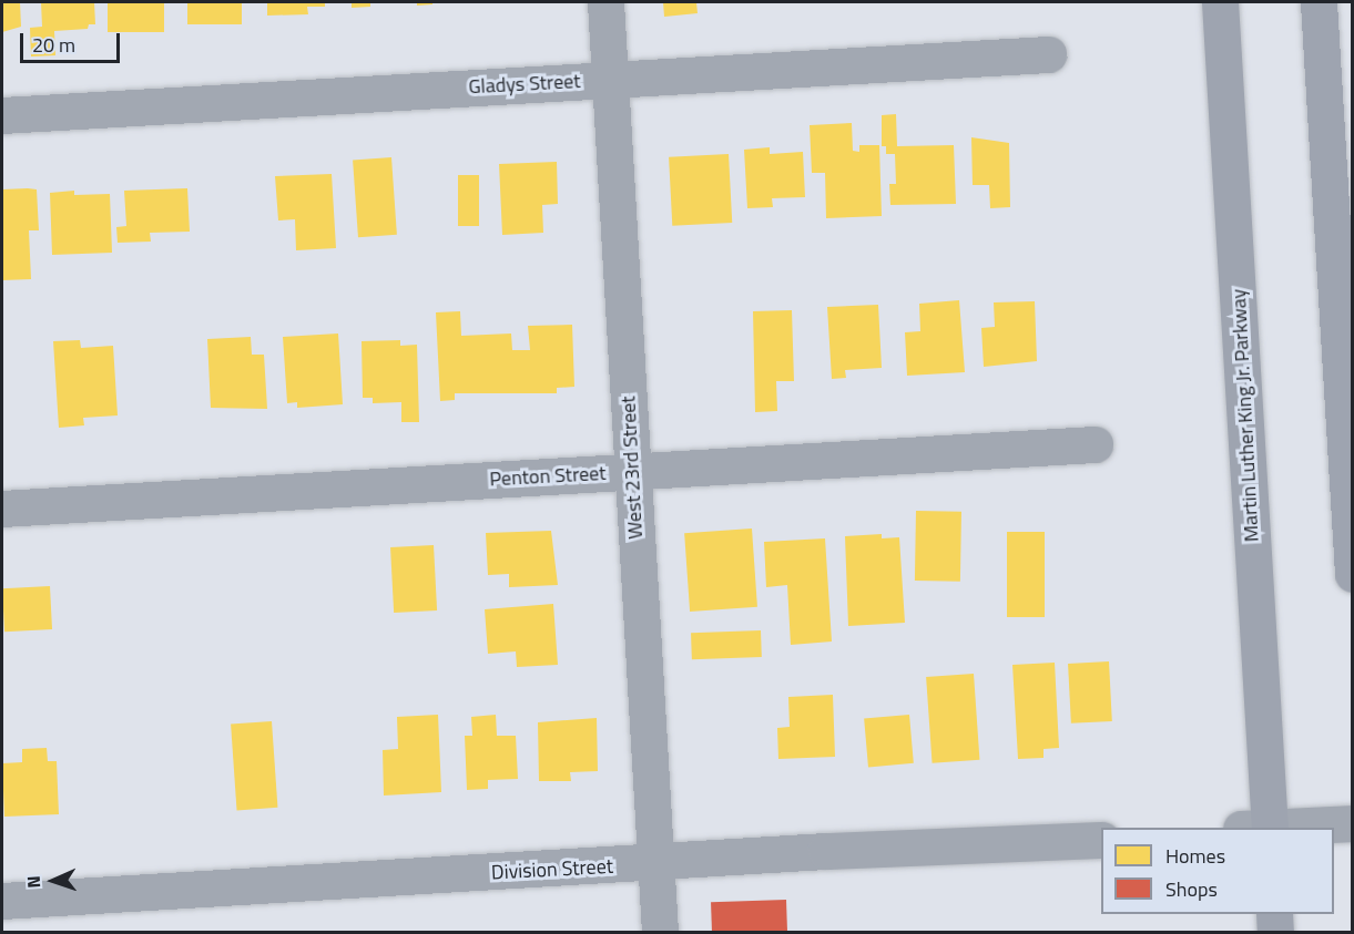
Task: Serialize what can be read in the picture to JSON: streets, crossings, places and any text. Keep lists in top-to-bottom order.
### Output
{
  "streets": {
    "highway": ["Martin Luther King Jr. Parkway"],
    "street": [
      "Gladys Street",
      "West 23rd Street",
      "Penton Street",
      "Division Street"
    ]
  },
  "crossings": [
    ["Gladys Street", "West 23rd Street"],
    ["West 23rd Street", "Penton Street"],
    ["West 23rd Street", "Division Street"]
  ],
  "legend": ["Homes", "Shops"],
  "scale_bar": "20 m",
  "north": "left"
}
